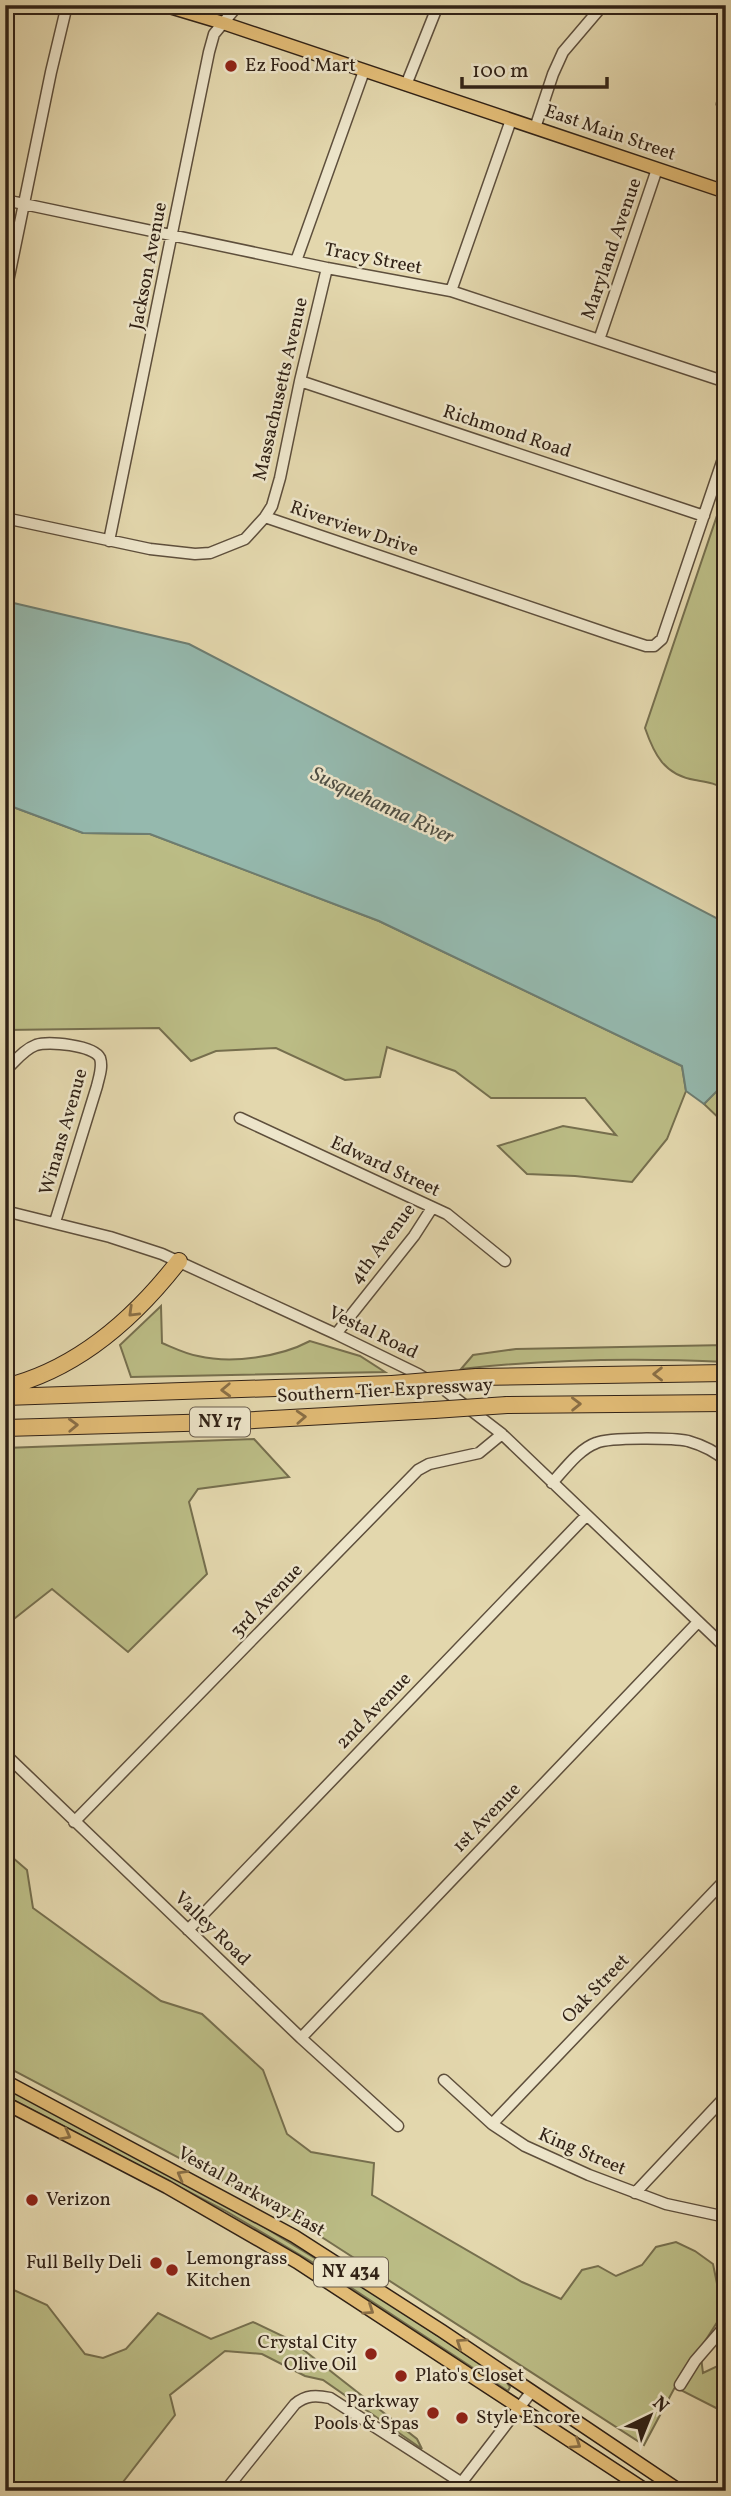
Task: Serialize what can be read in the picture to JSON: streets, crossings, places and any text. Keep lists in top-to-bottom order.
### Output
{
  "streets": {
    "highway": ["Southern Tier Expressway", "NY 17"],
    "main road": ["East Main Street", "Vestal Parkway East", "NY 434"],
    "street": [
      "Maryland Avenue",
      "Tracy Street",
      "Jackson Avenue",
      "Massachusetts Avenue",
      "Richmond Road",
      "Riverview Drive",
      "Winans Avenue",
      "Edward Street",
      "4th Avenue",
      "Vestal Road",
      "3rd Avenue",
      "2nd Avenue",
      "1st Avenue",
      "Valley Road",
      "Oak Street",
      "King Street"
    ]
  },
  "crossings": [
    ["East Main Street", "Maryland Avenue"],
    ["East Main Street", "Jackson Avenue"],
    ["Maryland Avenue", "Tracy Street"],
    ["Tracy Street", "Jackson Avenue"],
    ["Tracy Street", "Massachusetts Avenue"],
    ["Jackson Avenue", "Riverview Drive"],
    ["Massachusetts Avenue", "Richmond Road"],
    ["Massachusetts Avenue", "Riverview Drive"],
    ["Richmond Road", "Riverview Drive"],
    ["Winans Avenue", "Vestal Road"],
    ["Edward Street", "4th Avenue"],
    ["4th Avenue", "Vestal Road"],
    ["Vestal Road", "3rd Avenue"],
    ["Vestal Road", "2nd Avenue"],
    ["Vestal Road", "1st Avenue"],
    ["3rd Avenue", "Valley Road"],
    ["2nd Avenue", "Valley Road"],
    ["1st Avenue", "Valley Road"],
    ["Oak Street", "King Street"]
  ],
  "water": ["Susquehanna River"],
  "places": [
    "Ez Food Mart",
    "Verizon",
    "Full Belly Deli",
    "Lemongrass Kitchen",
    "Crystal City Olive Oil",
    "Plato's Closet",
    "Parkway Pools & Spas",
    "Style Encore"
  ],
  "scale_bar": "100 m",
  "north": "top right"
}
